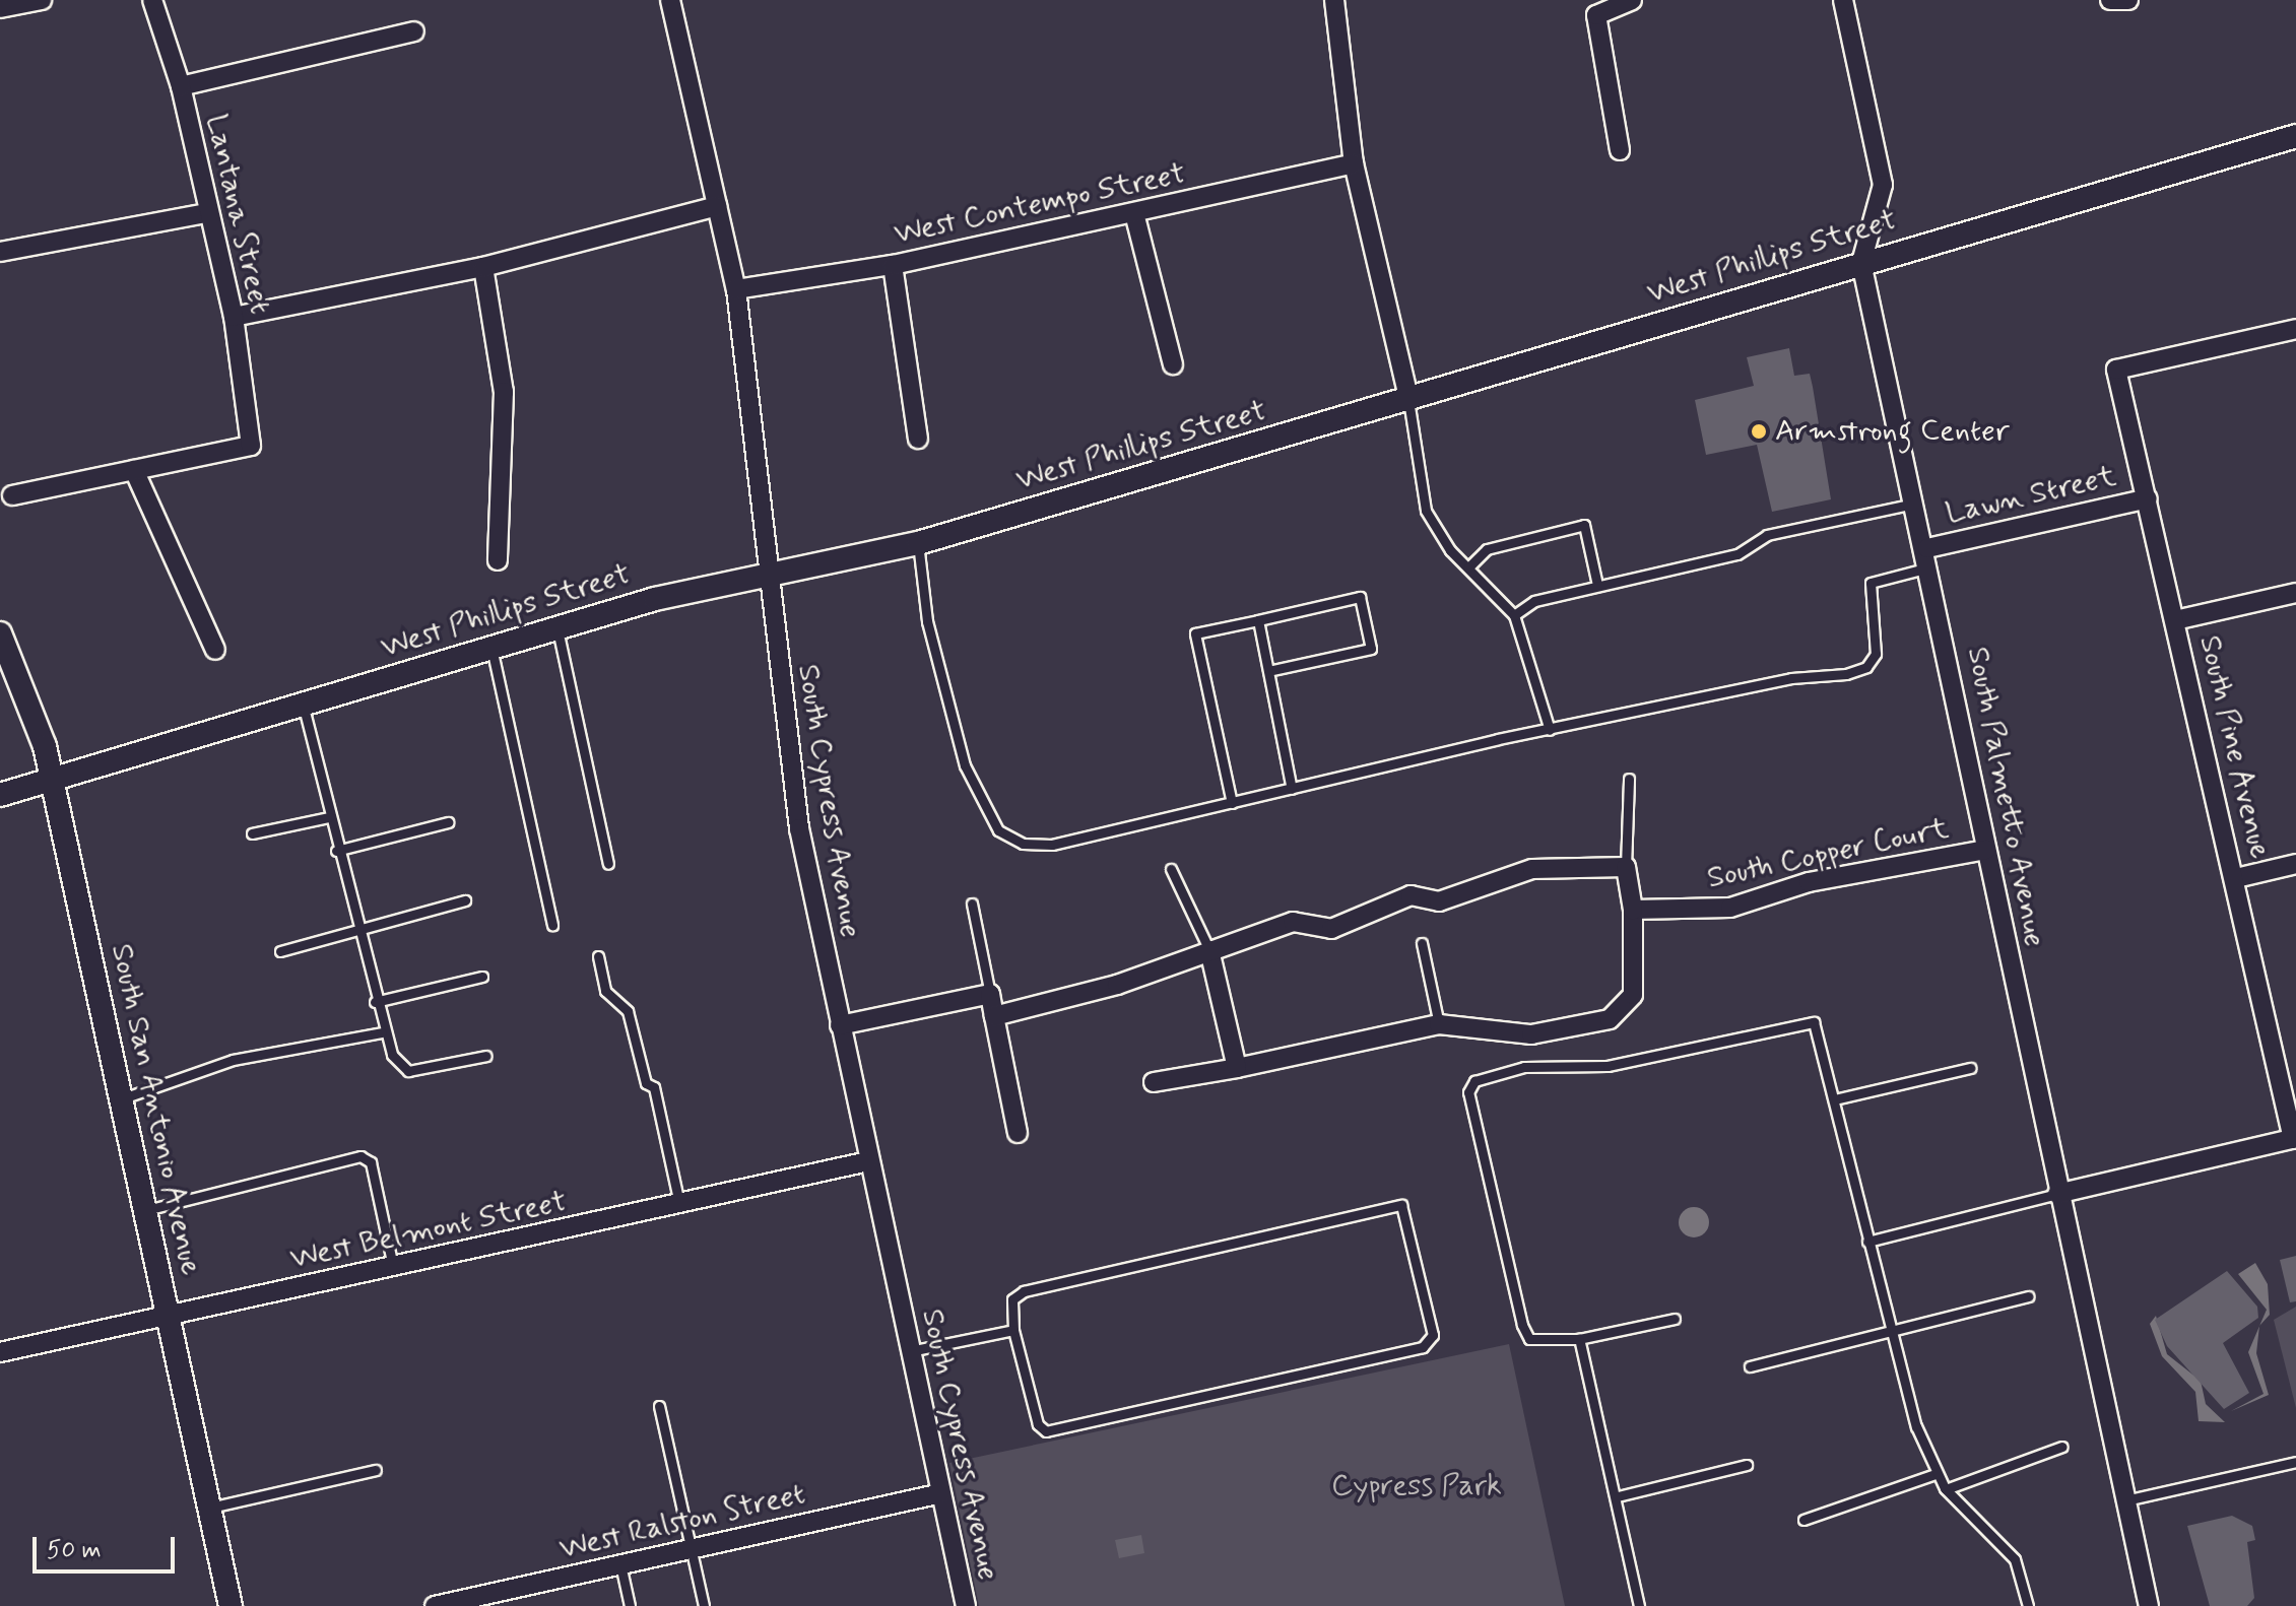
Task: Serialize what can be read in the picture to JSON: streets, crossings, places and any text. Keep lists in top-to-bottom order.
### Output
{
  "streets": {
    "street": [
      "West Contempo Street",
      "Lantana Street",
      "West Phillips Street",
      "Lawn Street",
      "South Pine Avenue",
      "South Palmetto Avenue",
      "South Cypress Avenue",
      "South Copper Court",
      "South San Antonio Avenue",
      "West Belmont Street",
      "West Ralston Street"
    ]
  },
  "crossings": [
    ["West Contempo Street", "South Cypress Avenue"],
    ["West Phillips Street", "South Palmetto Avenue"],
    ["West Phillips Street", "South Cypress Avenue"],
    ["West Phillips Street", "South San Antonio Avenue"],
    ["Lawn Street", "South Pine Avenue"],
    ["Lawn Street", "South Palmetto Avenue"],
    ["South Palmetto Avenue", "South Copper Court"],
    ["South Cypress Avenue", "West Belmont Street"],
    ["South Cypress Avenue", "West Ralston Street"],
    ["South San Antonio Avenue", "West Belmont Street"]
  ],
  "parks": ["Cypress Park"],
  "places": ["Armstrong Center"],
  "scale_bar": "50 m"
}
